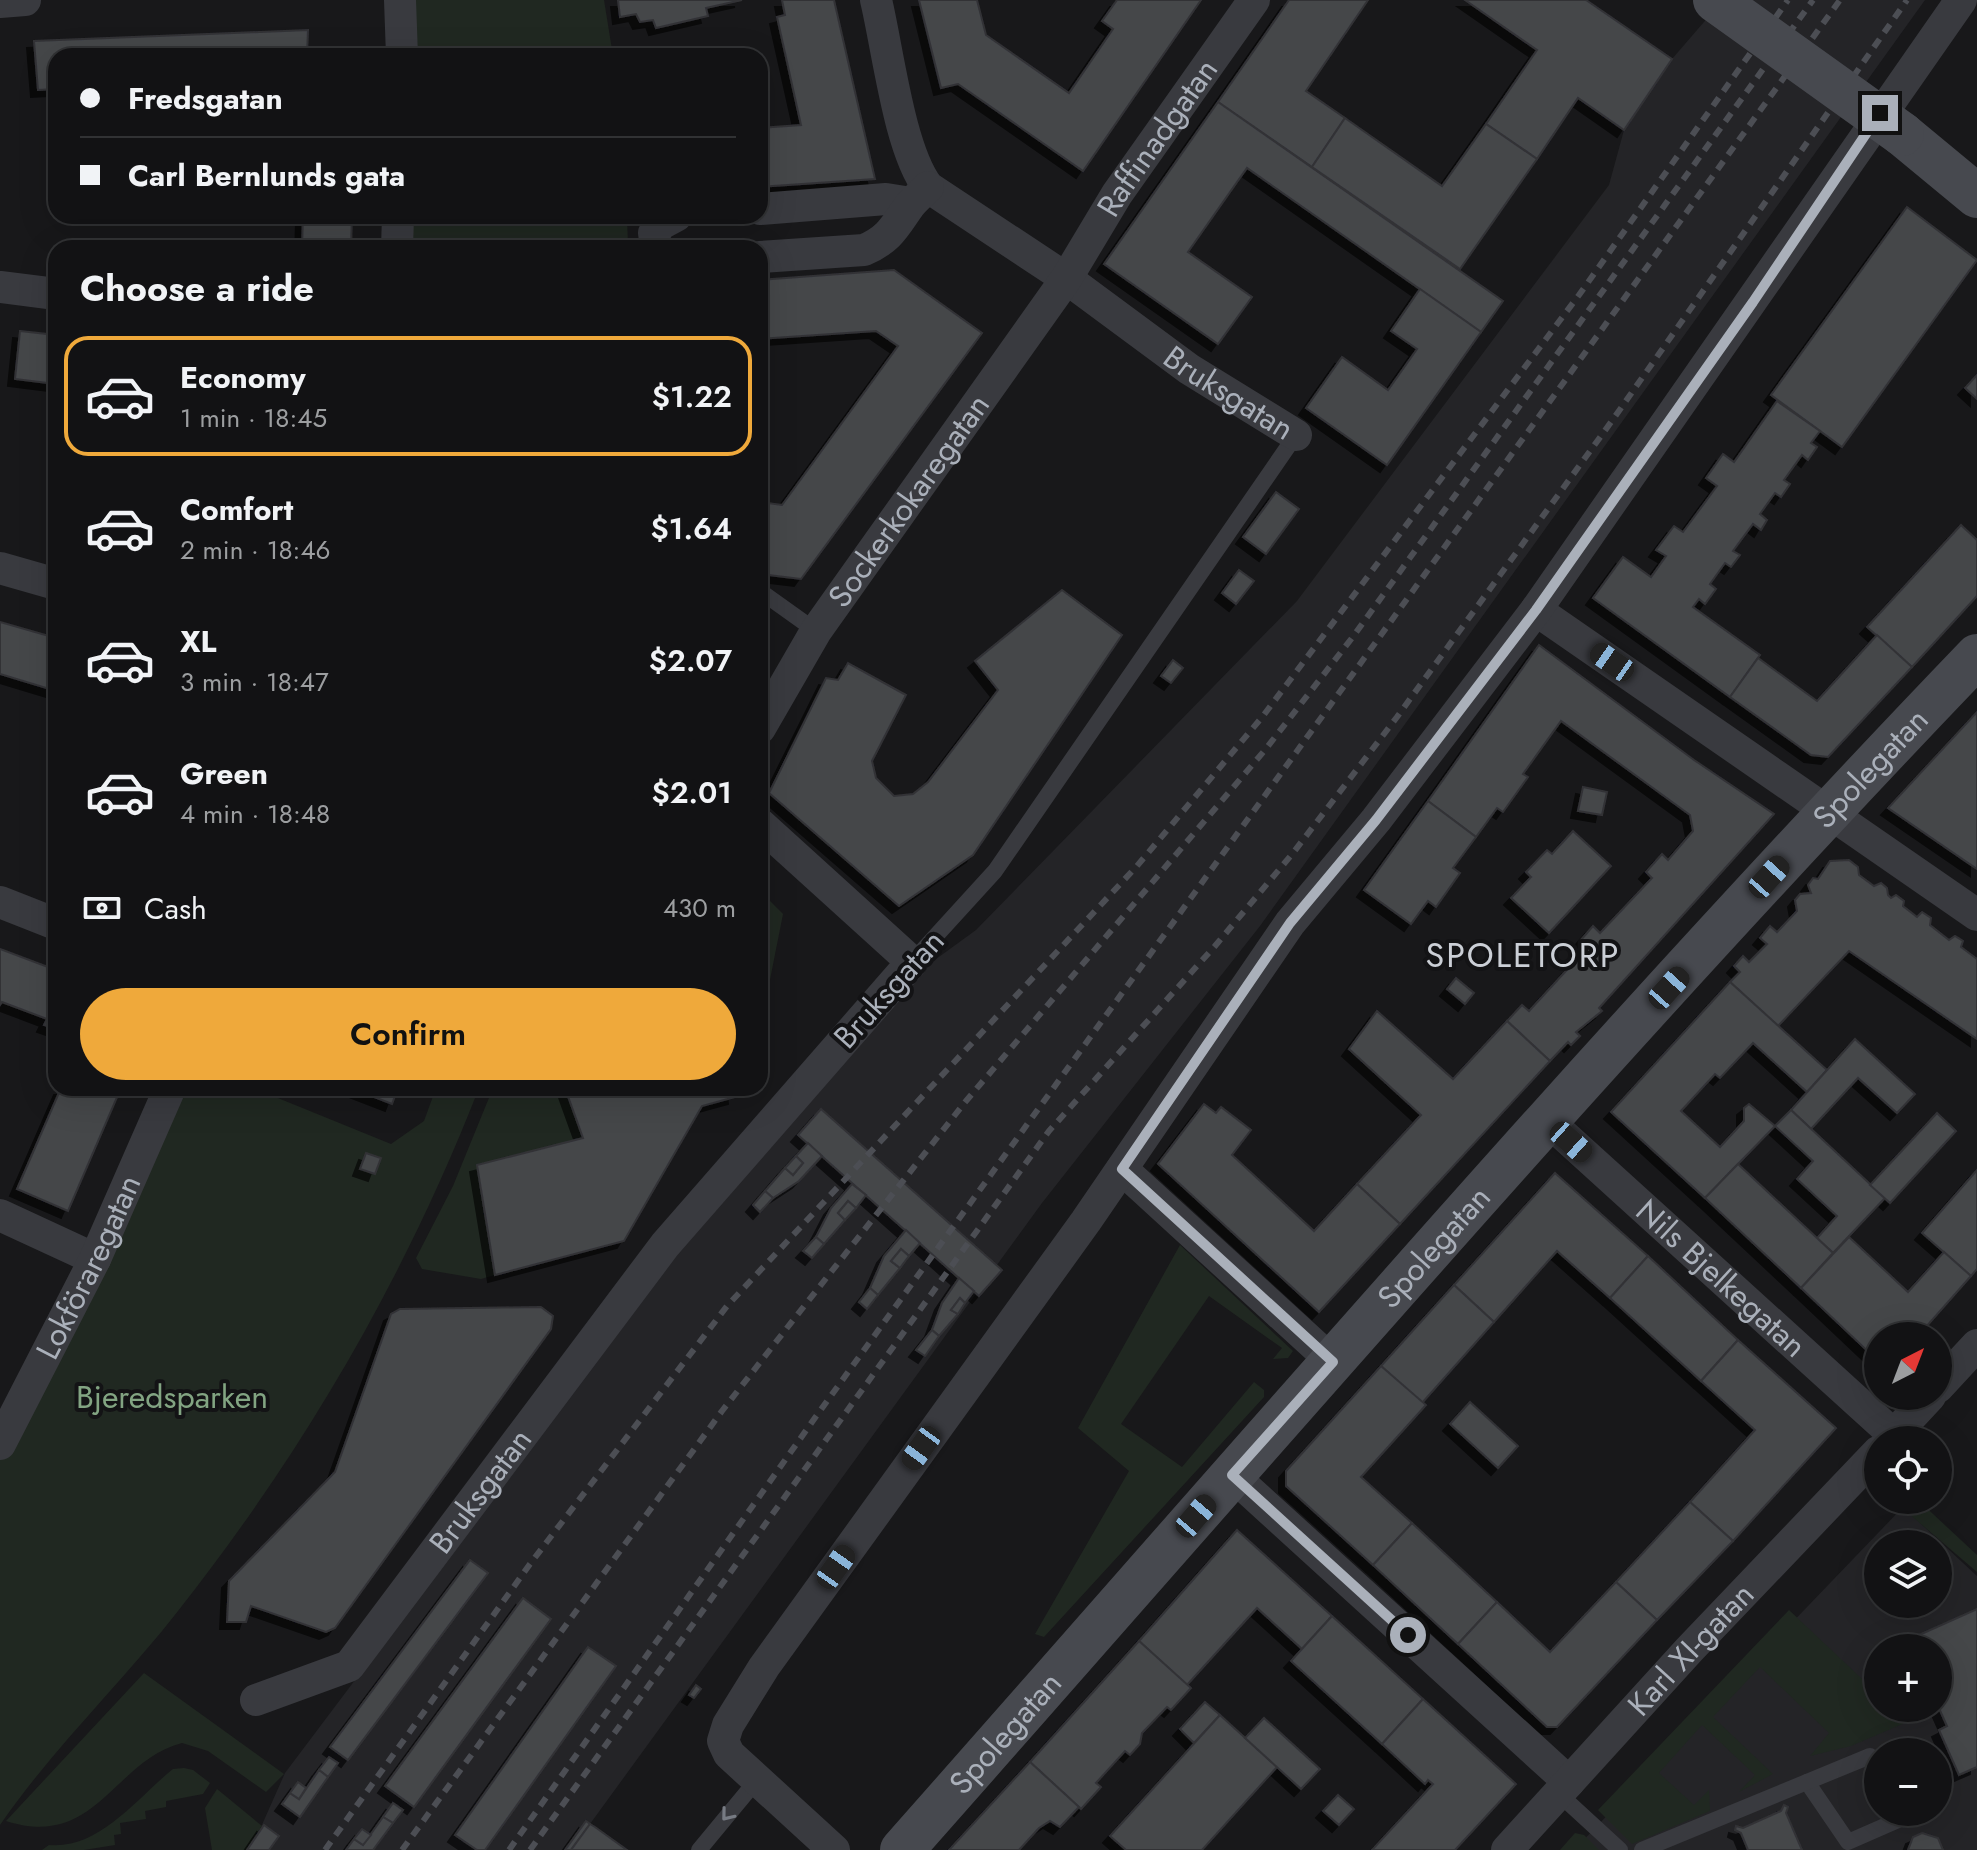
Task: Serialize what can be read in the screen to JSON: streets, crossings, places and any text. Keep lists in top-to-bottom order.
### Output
{
  "streets": {
    "street": [
      "Raffinadgatan",
      "Bruksgatan",
      "Sockerkokaregatan",
      "Spolegatan",
      "Lokföraregatan",
      "Nils Bjelkegatan",
      "Karl XI-gatan"
    ]
  },
  "crossings": [
    ["Raffinadgatan", "Bruksgatan"],
    ["Raffinadgatan", "Sockerkokaregatan"],
    ["Bruksgatan", "Sockerkokaregatan"],
    ["Spolegatan", "Nils Bjelkegatan"]
  ],
  "districts": ["SPOLETORP"],
  "parks": ["Bjeredsparken"],
  "north": "top right",
  "page": {
    "banner": ["Fredsgatan", "Carl Bernlunds gata"],
    "heading": "Choose a ride",
    "list": [
      {
        "name": "Economy",
        "note": "1 min · 18:45",
        "value": "$1.22"
      },
      {
        "name": "Comfort",
        "note": "2 min · 18:46",
        "value": "$1.64"
      },
      {
        "name": "XL",
        "note": "3 min · 18:47",
        "value": "$2.07"
      },
      {
        "name": "Green",
        "note": "4 min · 18:48",
        "value": "$2.01"
      }
    ],
    "pay": ["Cash", "430 m"],
    "buttons": "Confirm",
    "map_buttons": ["+", "−"]
  }
}
